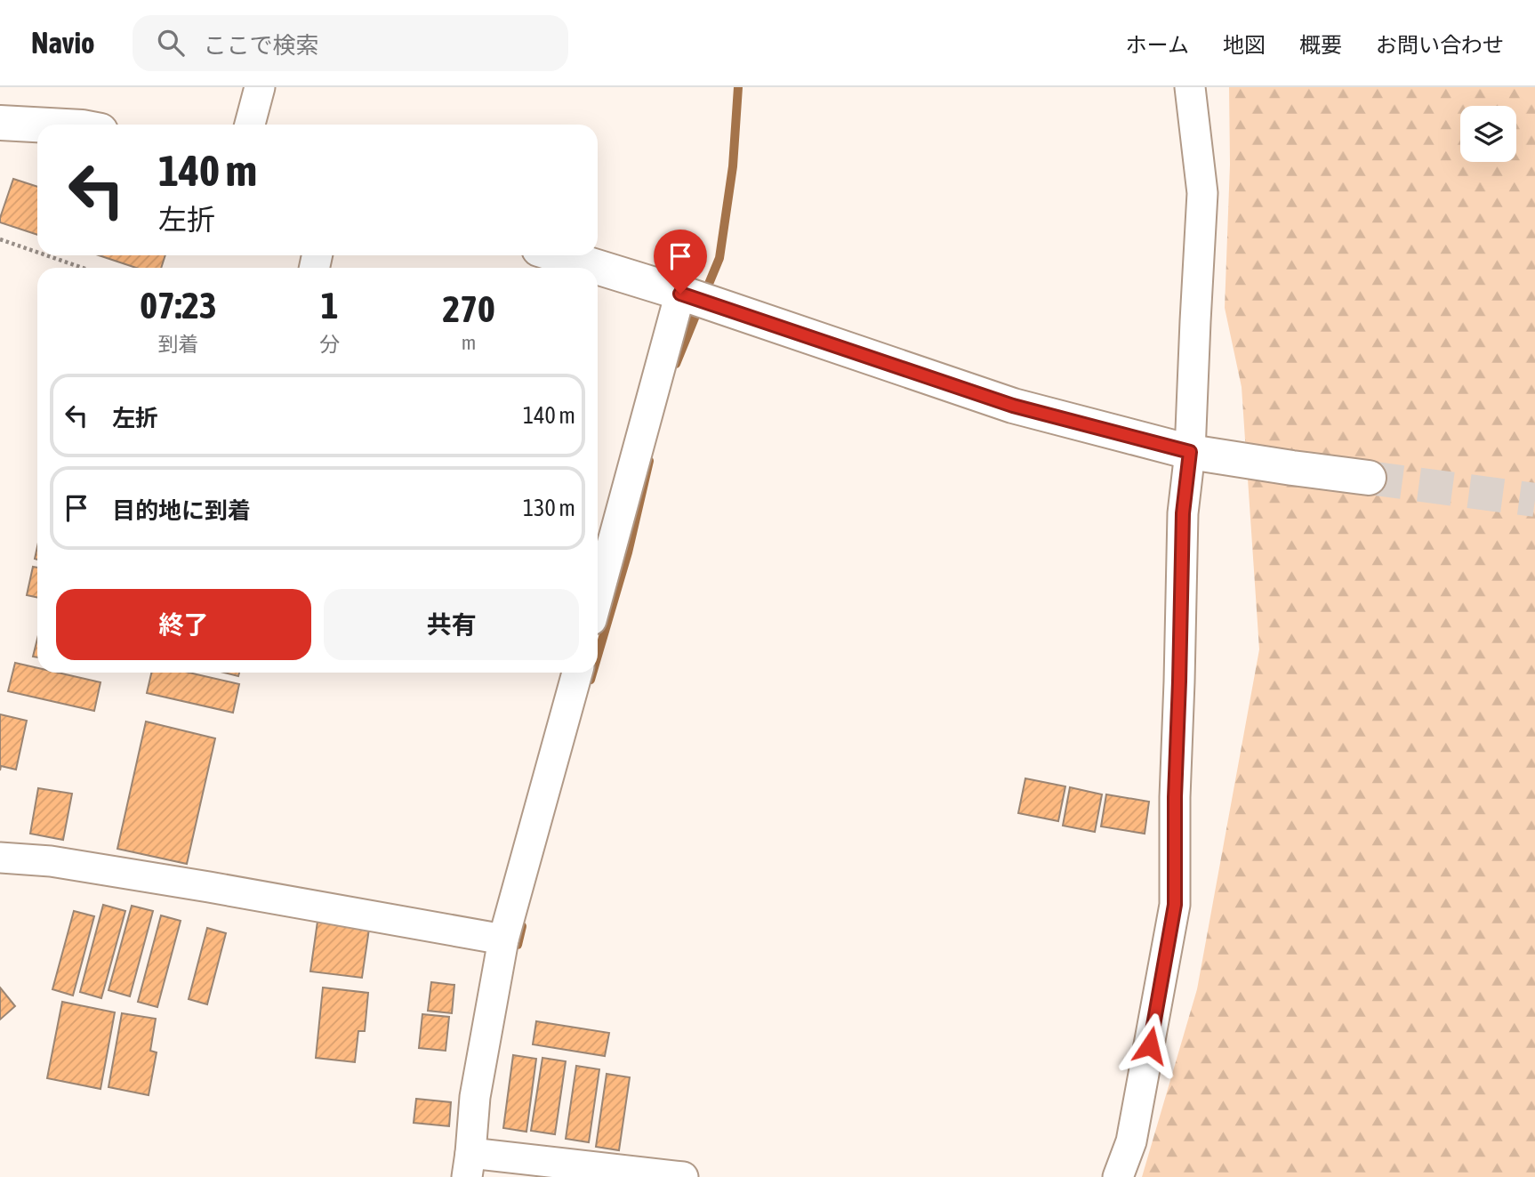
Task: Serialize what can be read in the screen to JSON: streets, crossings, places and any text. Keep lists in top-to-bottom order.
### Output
{
  "page": {
    "header": "Navio",
    "search": "ここで検索",
    "nav": [
      "ホーム",
      "地図",
      "概要",
      "お問い合わせ"
    ],
    "turn": ["140 m", "左折"],
    "eta": [
      "07:23",
      "到着",
      "1",
      "分",
      "270",
      "m"
    ],
    "list": [
      {
        "name": "左折",
        "value": "140 m"
      },
      {
        "name": "目的地に到着",
        "value": "130 m"
      }
    ],
    "buttons": ["終了", "共有"]
  }
}
